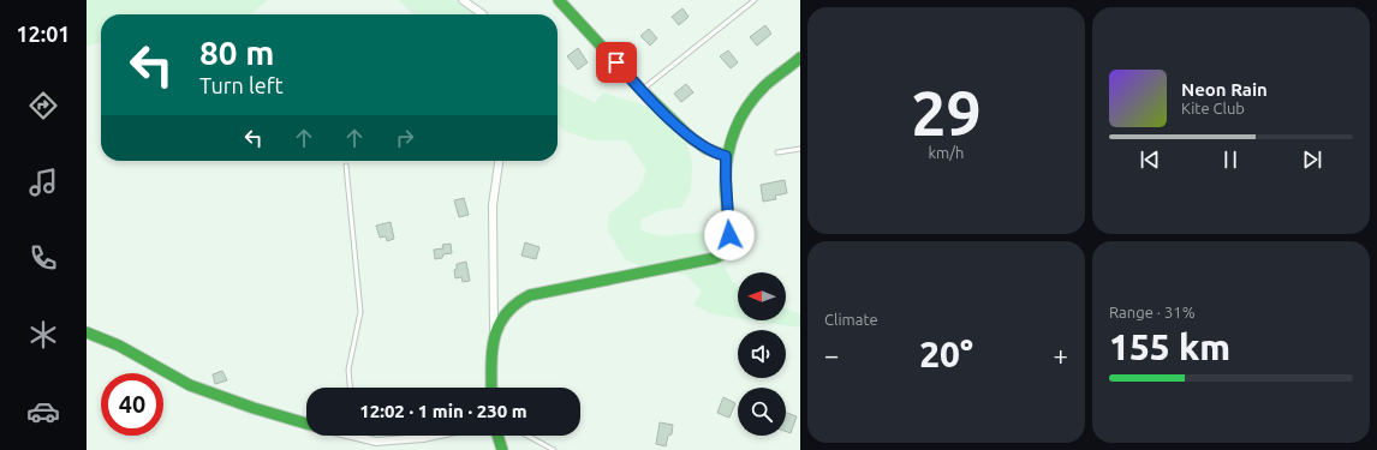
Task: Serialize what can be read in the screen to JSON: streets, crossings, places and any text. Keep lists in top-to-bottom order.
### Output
{
  "north": "left",
  "page": {
    "tabs": "12:01",
    "tile": [
      ["29", "km/h"],
      "Climate",
      ["Range · 31%", "155 km"]
    ],
    "turn": ["80 m", "Turn left"],
    "song": ["Neon Rain", "Kite Club"],
    "heat": ["−", "20°", "+"],
    "limit": "40",
    "trip": "12:02 · 1 min · 230 m"
  }
}
